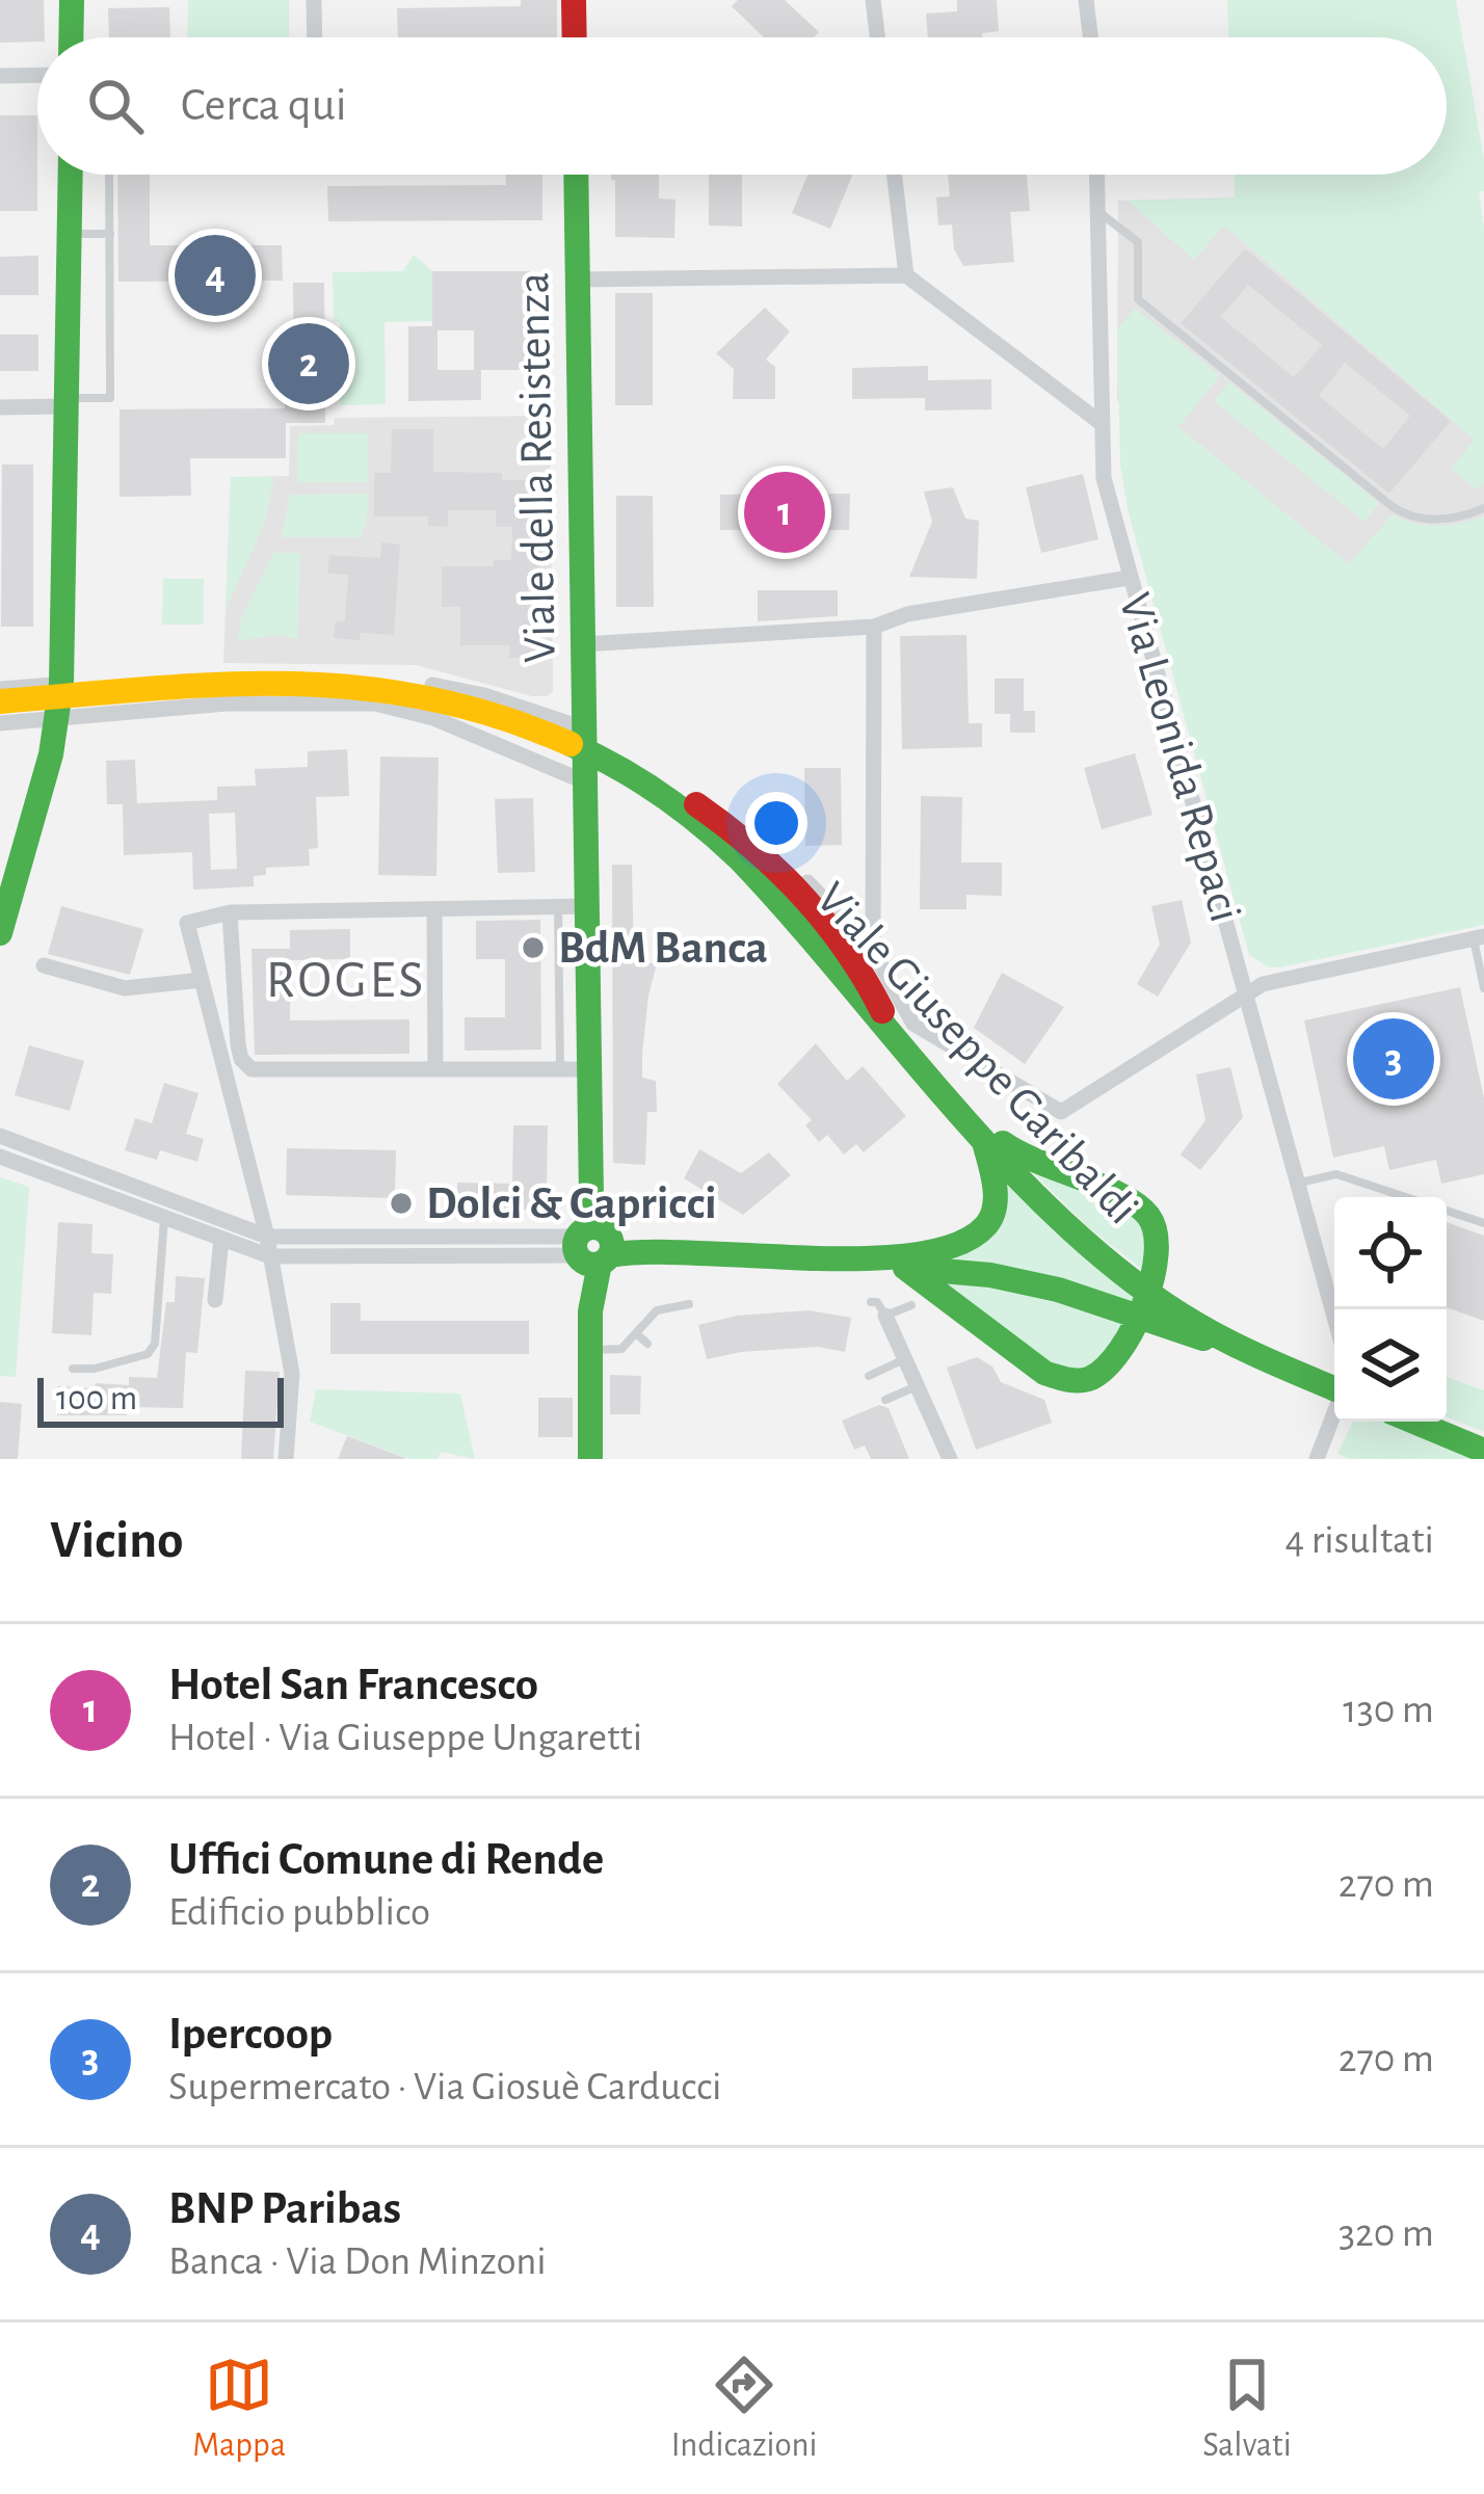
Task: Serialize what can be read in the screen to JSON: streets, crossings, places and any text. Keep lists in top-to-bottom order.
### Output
{
  "streets": {
    "main road": ["Viale della Resistenza", "Viale Giuseppe Garibaldi"],
    "street": ["Via Leonida Repaci"]
  },
  "districts": ["ROGES"],
  "places": ["BdM Banca", "Dolci & Capricci"],
  "scale_bar": "100 m",
  "page": {
    "search": "Cerca qui",
    "pins": [
      "4",
      "2",
      "1",
      "3"
    ],
    "scale": "100 m",
    "heading": ["Vicino", "4 risultati"],
    "list": [
      {
        "mark": "1",
        "name": "Hotel San Francesco",
        "note": "Hotel · Via Giuseppe Ungaretti",
        "value": "130 m"
      },
      {
        "mark": "2",
        "name": "Uffici Comune di Rende",
        "note": "Edificio pubblico",
        "value": "270 m"
      },
      {
        "mark": "3",
        "name": "Ipercoop",
        "note": "Supermercato · Via Giosuè Carducci",
        "value": "270 m"
      },
      {
        "mark": "4",
        "name": "BNP Paribas",
        "note": "Banca · Via Don Minzoni",
        "value": "320 m"
      }
    ],
    "nav": ["Mappa", "Indicazioni", "Salvati"]
  }
}
